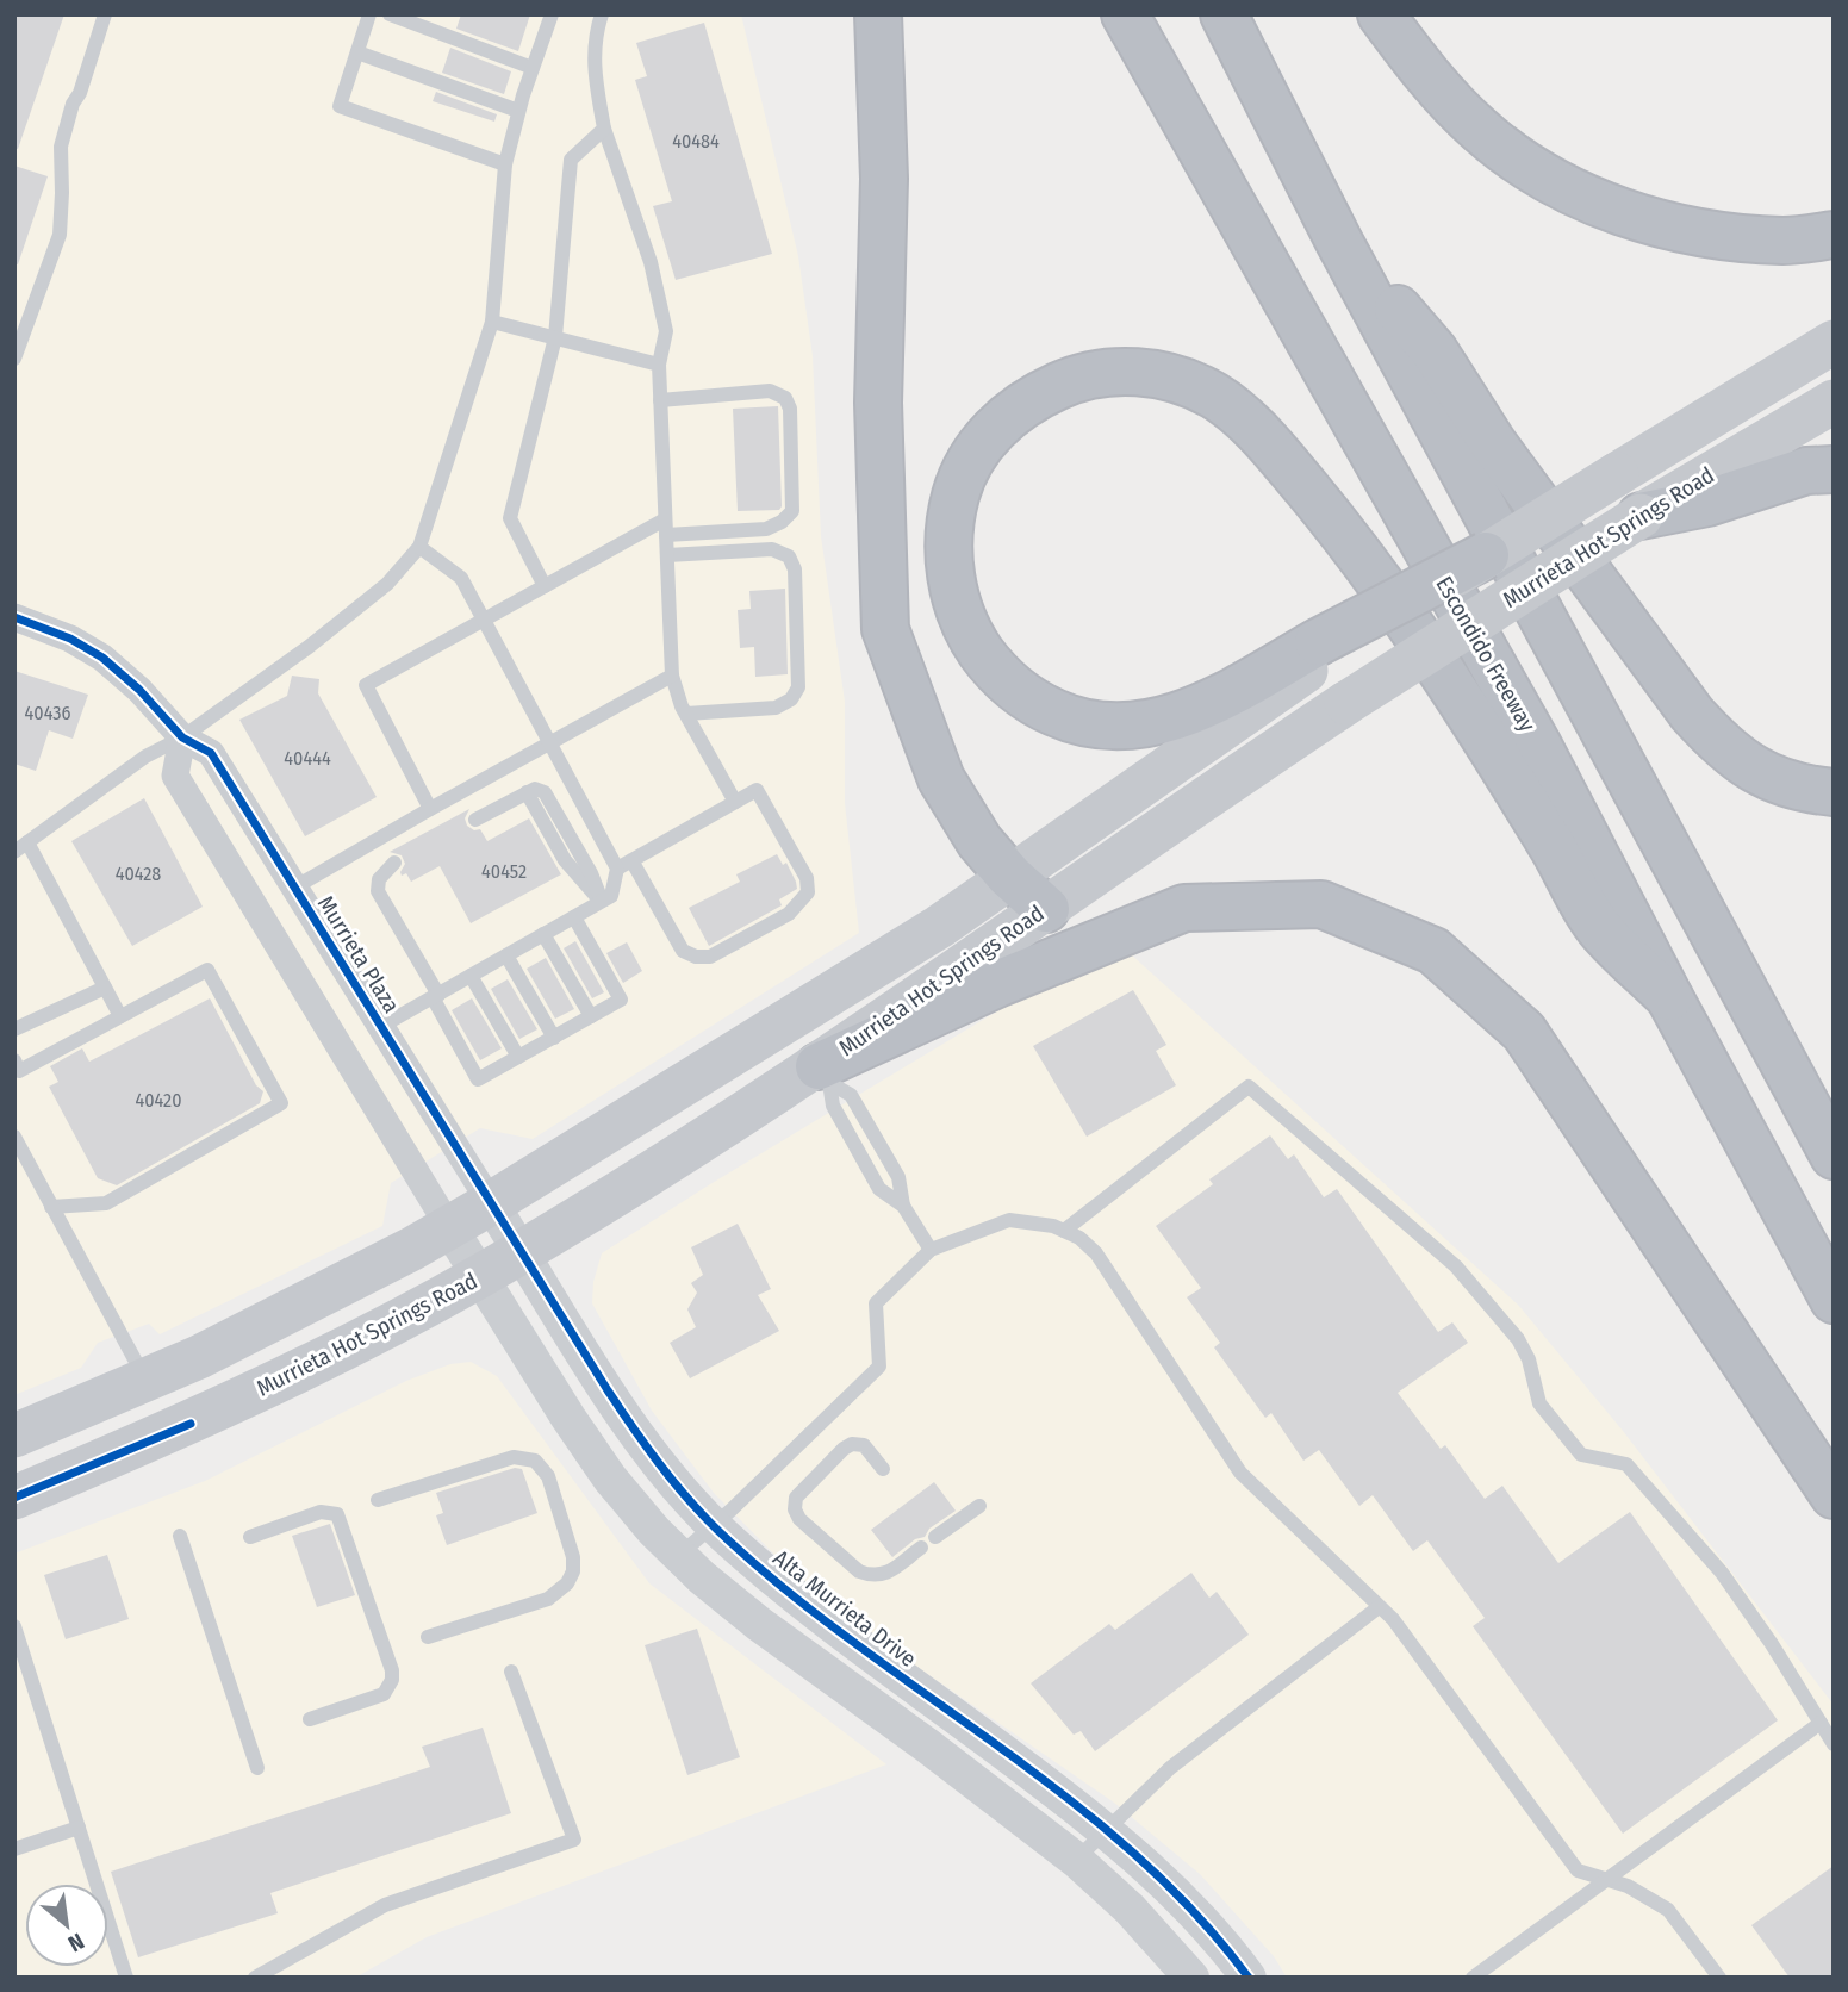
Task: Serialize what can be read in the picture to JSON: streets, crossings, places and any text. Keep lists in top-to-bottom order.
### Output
{
  "streets": {
    "highway": ["Escondido Freeway"],
    "main road": ["Murrieta Hot Springs Road"],
    "street": ["Murrieta Plaza", "Alta Murrieta Drive"]
  },
  "crossings": [
    ["Murrieta Hot Springs Road", "Murrieta Plaza"],
    ["Murrieta Hot Springs Road", "Alta Murrieta Drive"],
    ["Murrieta Plaza", "Alta Murrieta Drive"]
  ],
  "house_numbers": [
    "40484",
    "40436",
    "40444",
    "40452",
    "40428",
    "40420"
  ],
  "north": "bottom right"
}
